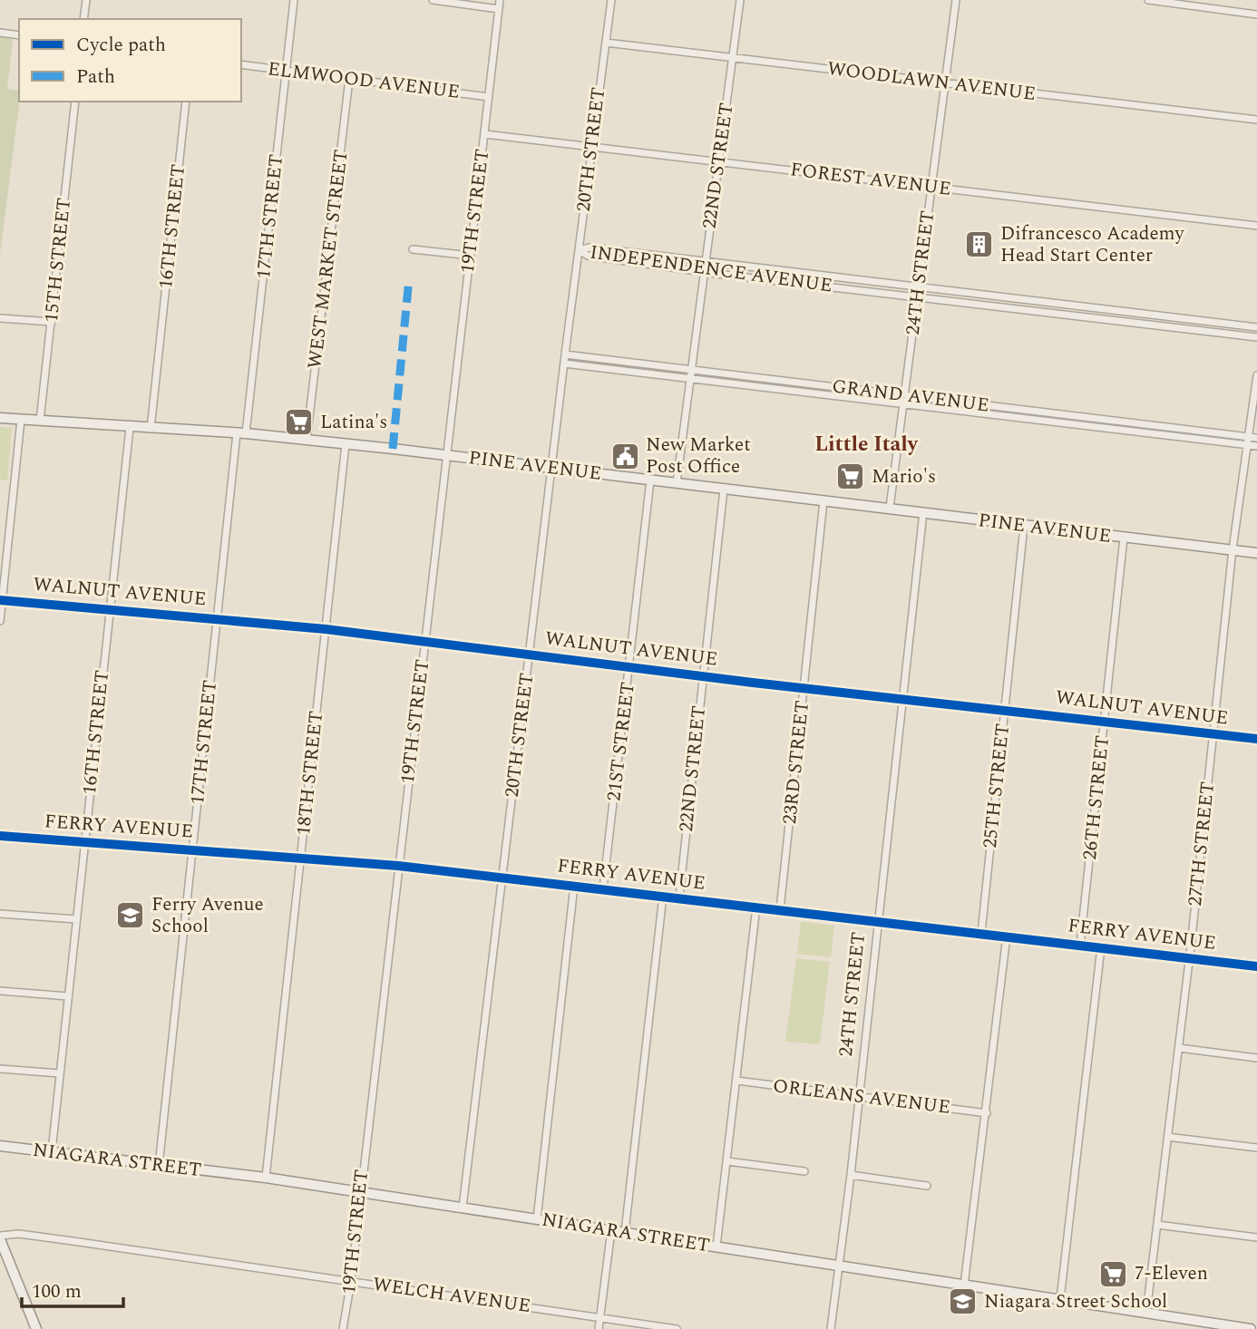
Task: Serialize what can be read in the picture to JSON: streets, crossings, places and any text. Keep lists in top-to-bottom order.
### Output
{
  "streets": {
    "main road": ["WALNUT AVENUE", "FERRY AVENUE"],
    "street": [
      "ELMWOOD AVENUE",
      "WOODLAWN AVENUE",
      "20TH STREET",
      "22ND STREET",
      "FOREST AVENUE",
      "19TH STREET",
      "17TH STREET",
      "16TH STREET",
      "WEST MARKET STREET",
      "15TH STREET",
      "INDEPENDENCE AVENUE",
      "24TH STREET",
      "GRAND AVENUE",
      "PINE AVENUE",
      "21ST STREET",
      "23RD STREET",
      "18TH STREET",
      "25TH STREET",
      "26TH STREET",
      "27TH STREET",
      "ORLEANS AVENUE",
      "NIAGARA STREET",
      "WELCH AVENUE"
    ]
  },
  "crossings": [
    ["ELMWOOD AVENUE", "19TH STREET"],
    ["ELMWOOD AVENUE", "17TH STREET"],
    ["ELMWOOD AVENUE", "WEST MARKET STREET"],
    ["WOODLAWN AVENUE", "20TH STREET"],
    ["WOODLAWN AVENUE", "22ND STREET"],
    ["WOODLAWN AVENUE", "24TH STREET"],
    ["20TH STREET", "FOREST AVENUE"],
    ["20TH STREET", "INDEPENDENCE AVENUE"],
    ["20TH STREET", "GRAND AVENUE"],
    ["20TH STREET", "PINE AVENUE"],
    ["20TH STREET", "WALNUT AVENUE"],
    ["20TH STREET", "FERRY AVENUE"],
    ["20TH STREET", "NIAGARA STREET"],
    ["22ND STREET", "FOREST AVENUE"],
    ["22ND STREET", "INDEPENDENCE AVENUE"],
    ["22ND STREET", "GRAND AVENUE"],
    ["22ND STREET", "PINE AVENUE"],
    ["22ND STREET", "WALNUT AVENUE"],
    ["22ND STREET", "FERRY AVENUE"],
    ["FOREST AVENUE", "19TH STREET"],
    ["FOREST AVENUE", "24TH STREET"],
    ["19TH STREET", "PINE AVENUE"],
    ["19TH STREET", "WALNUT AVENUE"],
    ["19TH STREET", "FERRY AVENUE"],
    ["19TH STREET", "NIAGARA STREET"],
    ["19TH STREET", "WELCH AVENUE"],
    ["17TH STREET", "PINE AVENUE"],
    ["17TH STREET", "WALNUT AVENUE"],
    ["17TH STREET", "FERRY AVENUE"],
    ["17TH STREET", "NIAGARA STREET"],
    ["16TH STREET", "PINE AVENUE"],
    ["16TH STREET", "WALNUT AVENUE"],
    ["16TH STREET", "FERRY AVENUE"],
    ["16TH STREET", "NIAGARA STREET"],
    ["WEST MARKET STREET", "PINE AVENUE"],
    ["15TH STREET", "PINE AVENUE"],
    ["INDEPENDENCE AVENUE", "24TH STREET"],
    ["24TH STREET", "GRAND AVENUE"],
    ["24TH STREET", "PINE AVENUE"],
    ["24TH STREET", "WALNUT AVENUE"],
    ["24TH STREET", "FERRY AVENUE"],
    ["24TH STREET", "ORLEANS AVENUE"],
    ["24TH STREET", "NIAGARA STREET"],
    ["GRAND AVENUE", "27TH STREET"],
    ["PINE AVENUE", "21ST STREET"],
    ["PINE AVENUE", "23RD STREET"],
    ["PINE AVENUE", "18TH STREET"],
    ["PINE AVENUE", "25TH STREET"],
    ["PINE AVENUE", "26TH STREET"],
    ["PINE AVENUE", "27TH STREET"],
    ["WALNUT AVENUE", "21ST STREET"],
    ["WALNUT AVENUE", "23RD STREET"],
    ["WALNUT AVENUE", "18TH STREET"],
    ["WALNUT AVENUE", "25TH STREET"],
    ["WALNUT AVENUE", "26TH STREET"],
    ["WALNUT AVENUE", "27TH STREET"],
    ["21ST STREET", "FERRY AVENUE"],
    ["23RD STREET", "FERRY AVENUE"],
    ["18TH STREET", "FERRY AVENUE"],
    ["18TH STREET", "NIAGARA STREET"],
    ["25TH STREET", "FERRY AVENUE"],
    ["26TH STREET", "FERRY AVENUE"],
    ["FERRY AVENUE", "27TH STREET"],
    ["27TH STREET", "NIAGARA STREET"]
  ],
  "districts": ["Little Italy"],
  "places": {
    "building": ["Difrancesco Academy Head Start Center"],
    "supermarket": ["Latina's", "Mario's", "7-Eleven"],
    "public building": ["New Market Post Office"],
    "school or university": ["Ferry Avenue School", "Niagara Street School"]
  },
  "legend": ["Cycle path", "Path"],
  "scale_bar": "100 m"
}
